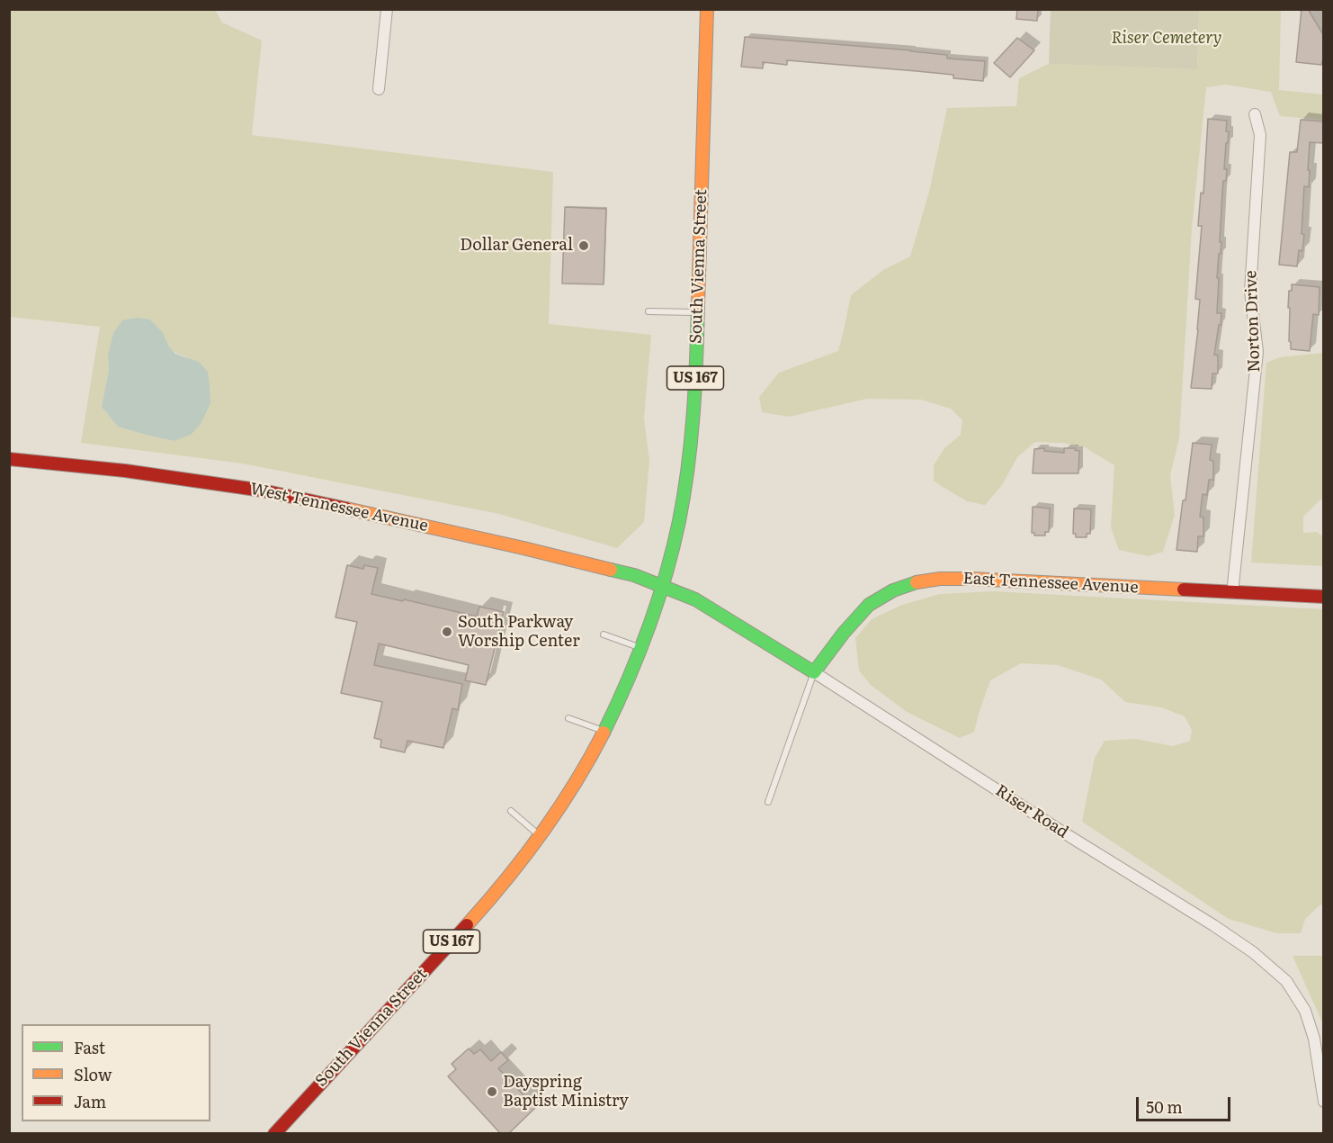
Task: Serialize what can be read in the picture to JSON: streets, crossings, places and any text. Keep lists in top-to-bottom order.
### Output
{
  "streets": {
    "main road": [
      "South Vienna Street",
      "US 167",
      "West Tennessee Avenue",
      "East Tennessee Avenue",
      "Riser Road"
    ],
    "street": ["Norton Drive"]
  },
  "crossings": [
    ["South Vienna Street", "West Tennessee Avenue"],
    ["South Vienna Street", "Riser Road"],
    ["Norton Drive", "East Tennessee Avenue"],
    ["West Tennessee Avenue", "Riser Road"],
    ["East Tennessee Avenue", "Riser Road"]
  ],
  "parks": ["Riser Cemetery"],
  "places": ["Dollar General", "South Parkway Worship Center", "Dayspring Baptist Ministry"],
  "legend": ["Fast", "Slow", "Jam"],
  "scale_bar": "50 m"
}
